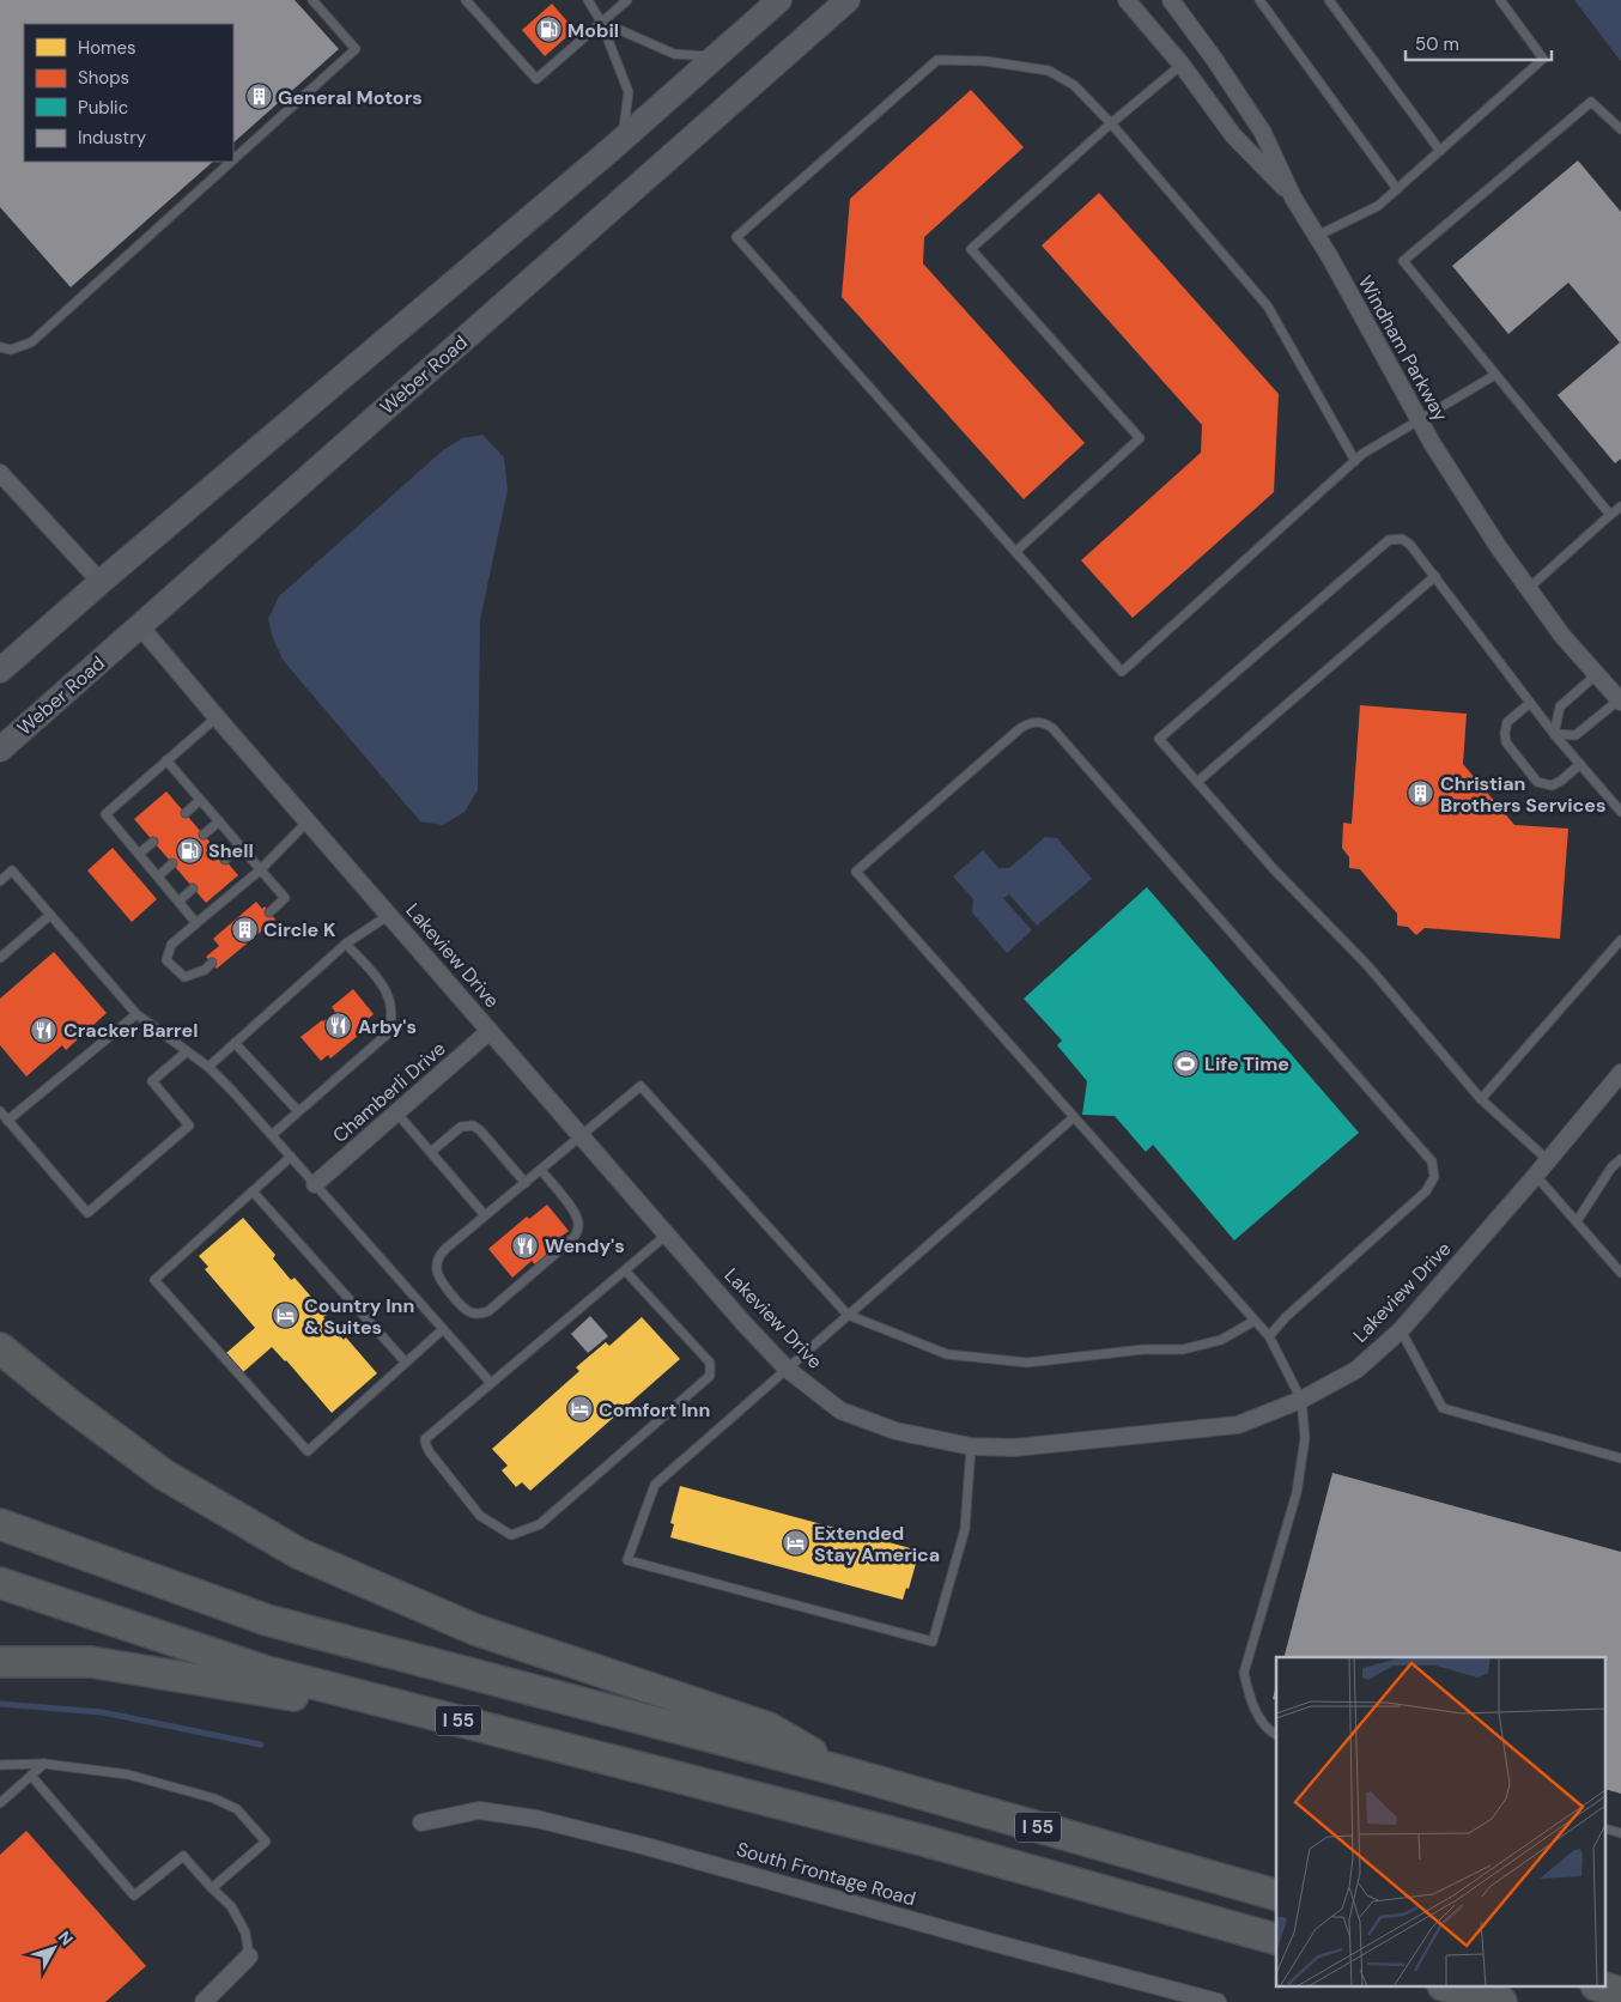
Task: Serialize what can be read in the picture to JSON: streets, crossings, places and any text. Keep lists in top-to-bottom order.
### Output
{
  "streets": {
    "highway": ["I 55"],
    "main road": ["Weber Road"],
    "street": [
      "Windham Parkway",
      "Lakeview Drive",
      "Chamberli Drive",
      "South Frontage Road"
    ]
  },
  "crossings": [
    ["Weber Road", "Lakeview Drive"],
    ["Lakeview Drive", "Chamberli Drive"]
  ],
  "places": {
    "fuel station": ["Mobil", "Shell"],
    "building": ["General Motors", "Christian Brothers Services", "Circle K"],
    "restaurant": ["Arby's", "Cracker Barrel", "Wendy's"],
    "sports": ["Life Time"],
    "hotel": ["Country Inn & Suites", "Comfort Inn", "Extended Stay America"]
  },
  "legend": [
    "Homes",
    "Shops",
    "Public",
    "Industry"
  ],
  "scale_bar": "50 m",
  "north": "top right"
}
